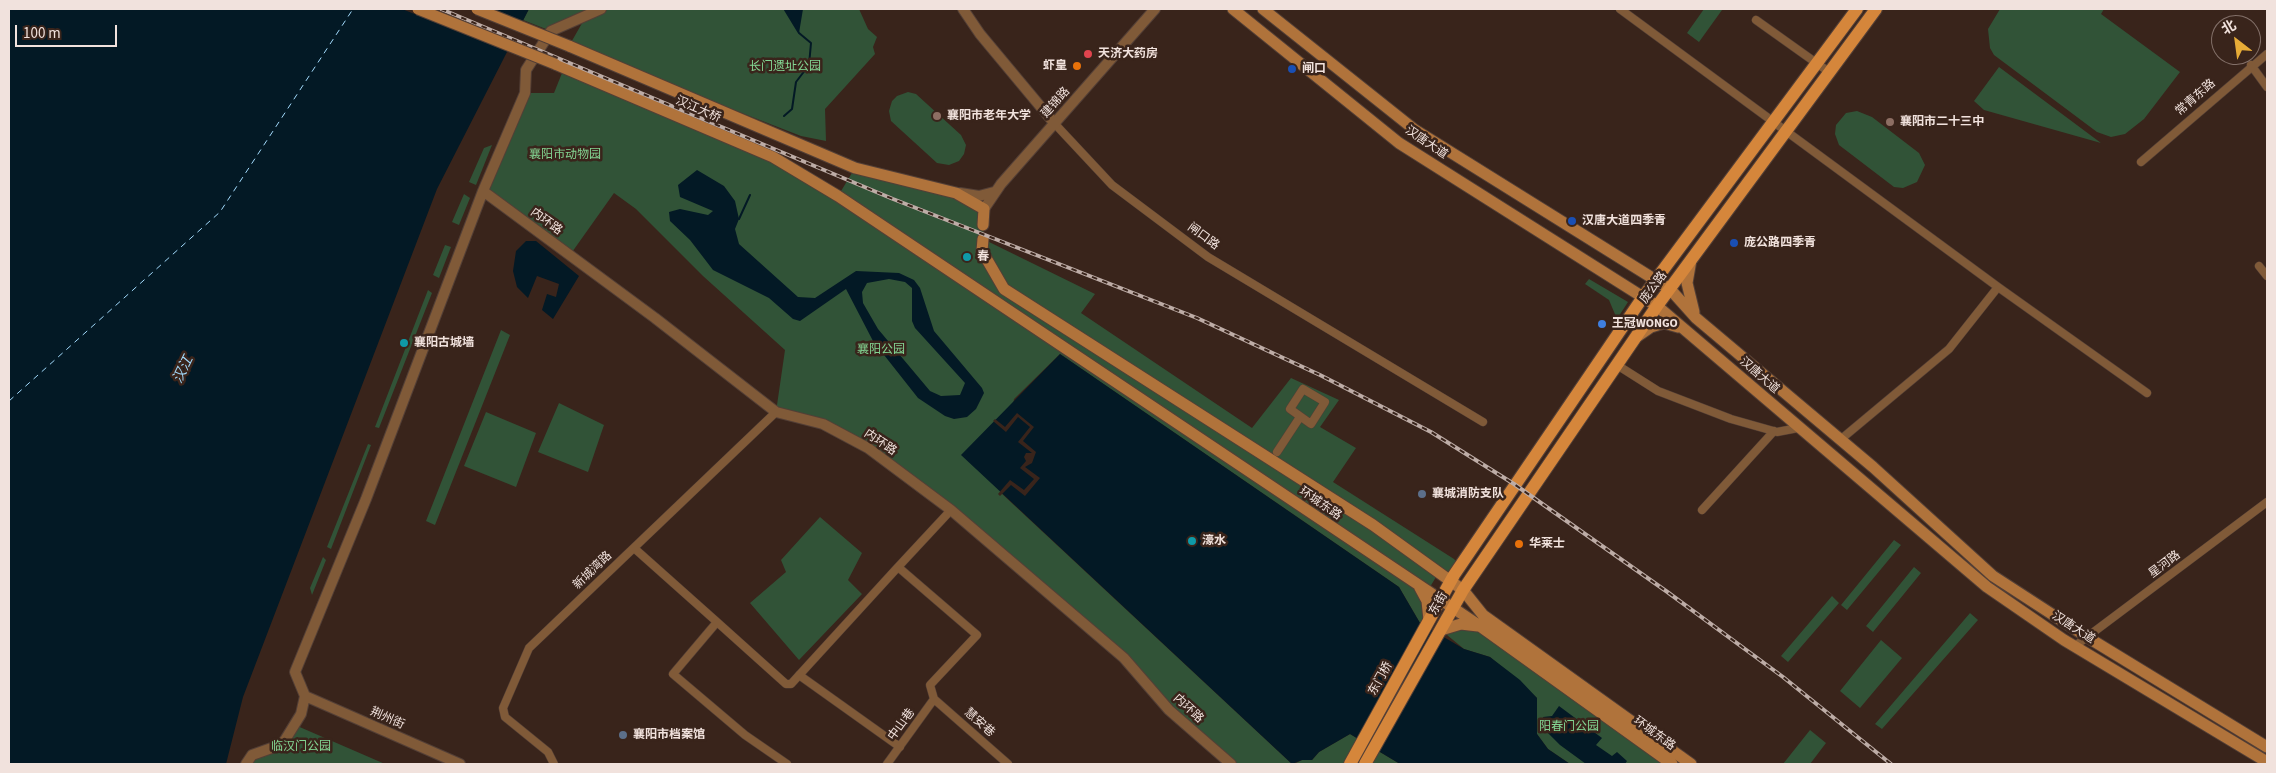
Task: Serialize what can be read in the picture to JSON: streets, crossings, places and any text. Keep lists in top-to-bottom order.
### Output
{
  "streets": {
    "main road": [
      "汉江大桥",
      "汉唐大道",
      "庞公路",
      "环城东路",
      "东街",
      "东门桥"
    ],
    "street": [
      "常青东路",
      "建锦路",
      "内环路",
      "闸口路",
      "星河路",
      "新城湾路",
      "荆州街",
      "慧安巷",
      "中山巷"
    ]
  },
  "crossings": [
    ["建锦路", "汉江大桥"],
    ["建锦路", "闸口路"],
    ["汉江大桥", "环城东路"],
    ["汉唐大道", "庞公路"],
    ["汉唐大道", "星河路"],
    ["内环路", "新城湾路"],
    ["庞公路", "环城东路"],
    ["庞公路", "东街"],
    ["环城东路", "东街"],
    ["东街", "东门桥"],
    ["慧安巷", "中山巷"]
  ],
  "water": ["汉江"],
  "parks": [
    "长门遗址公园",
    "襄阳市动物园",
    "襄阳公园",
    "阳春门公园",
    "临汉门公园"
  ],
  "places": [
    "天济大药房",
    "虾皇",
    "闸口",
    "襄阳市老年大学",
    "襄阳市二十三中",
    "汉唐大道四季青",
    "庞公路四季青",
    "春",
    "王冠WONGO",
    "襄阳古城墙",
    "襄城消防支队",
    "濠水",
    "华莱士",
    "襄阳市档案馆"
  ],
  "scale_bar": "100 m",
  "north": "top left"
}
